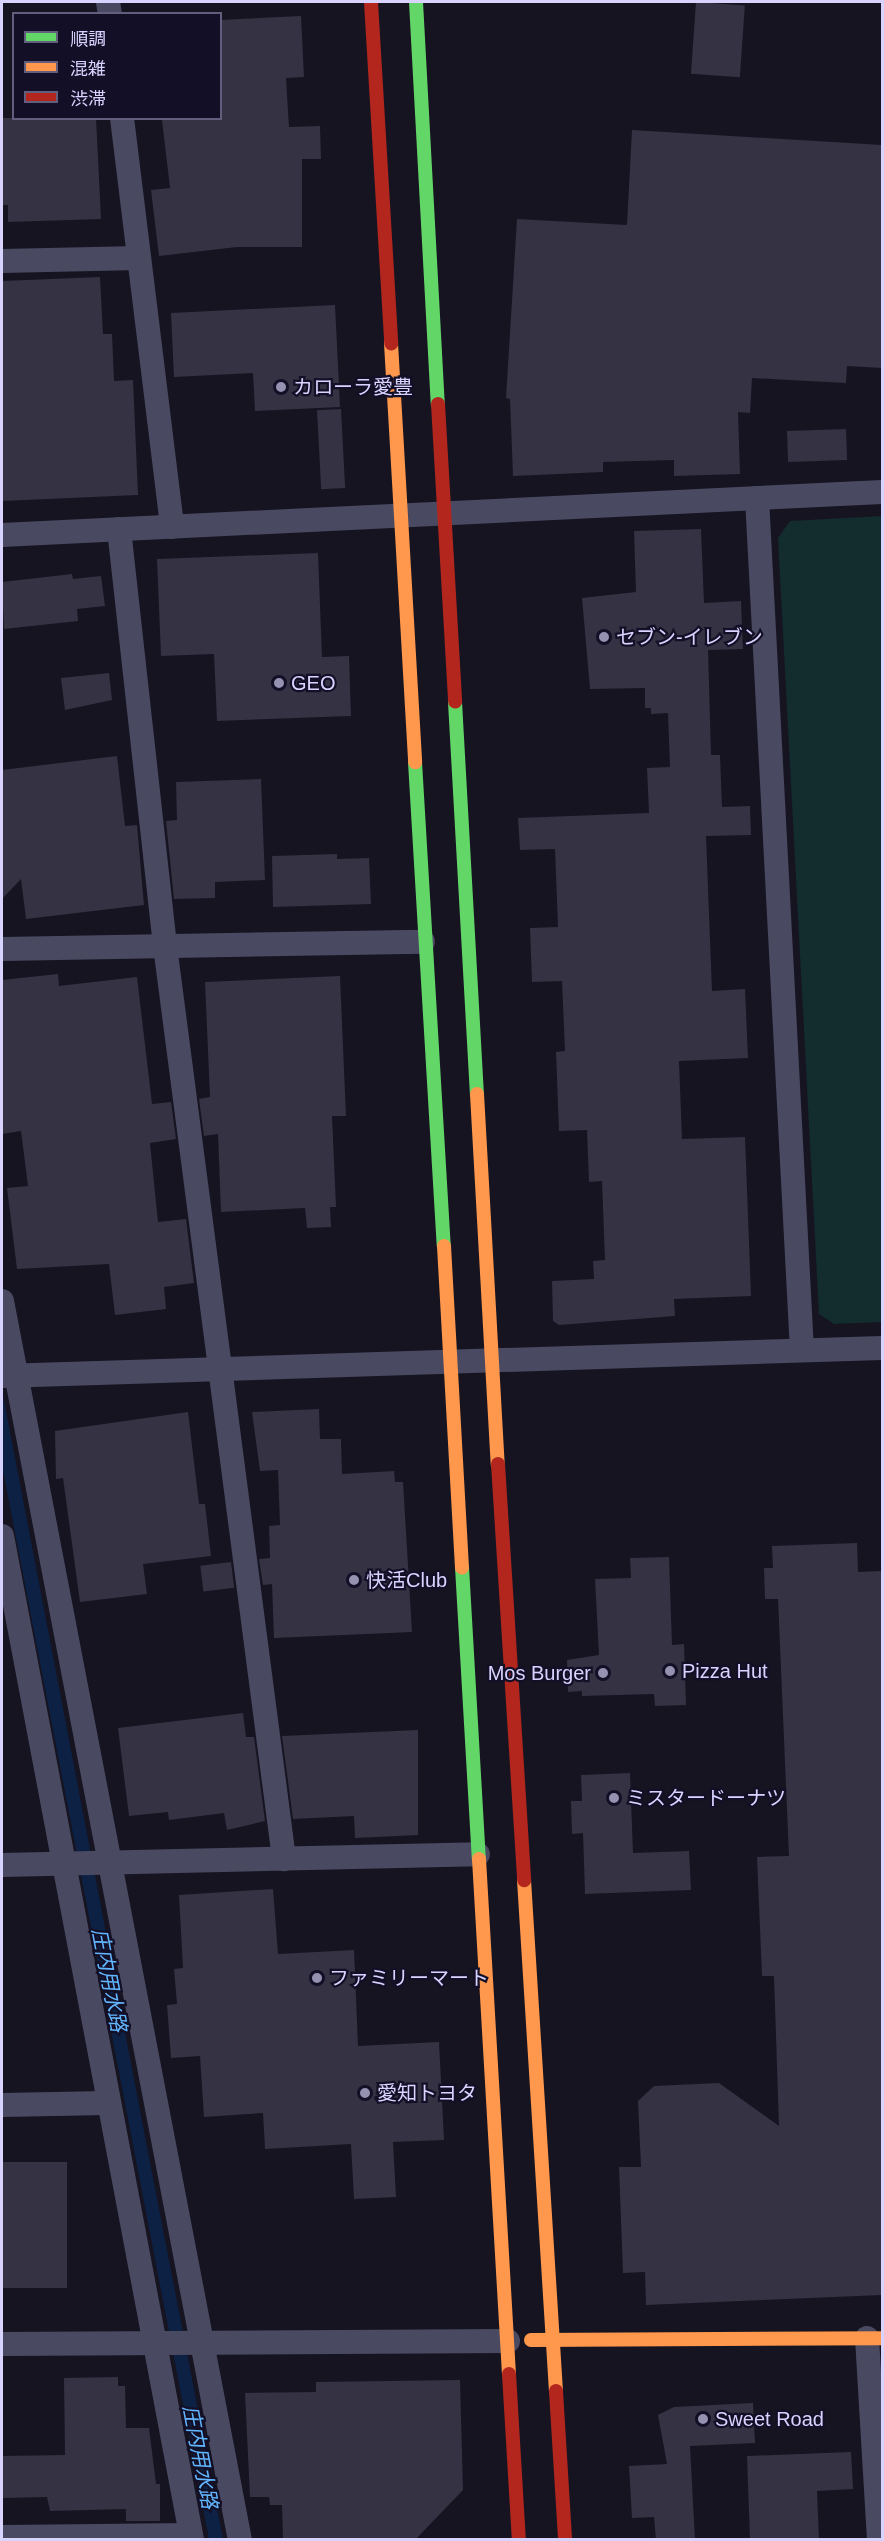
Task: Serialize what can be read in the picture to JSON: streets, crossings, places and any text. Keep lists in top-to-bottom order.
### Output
{
  "water": ["庄内用水路"],
  "places": [
    "カローラ愛豊",
    "セブン-イレブン",
    "GEO",
    "快活Club",
    "Pizza Hut",
    "Mos Burger",
    "ミスタードーナツ",
    "ファミリーマート",
    "愛知トヨタ",
    "Sweet Road"
  ],
  "legend": ["順調", "混雑", "渋滞"]
}
